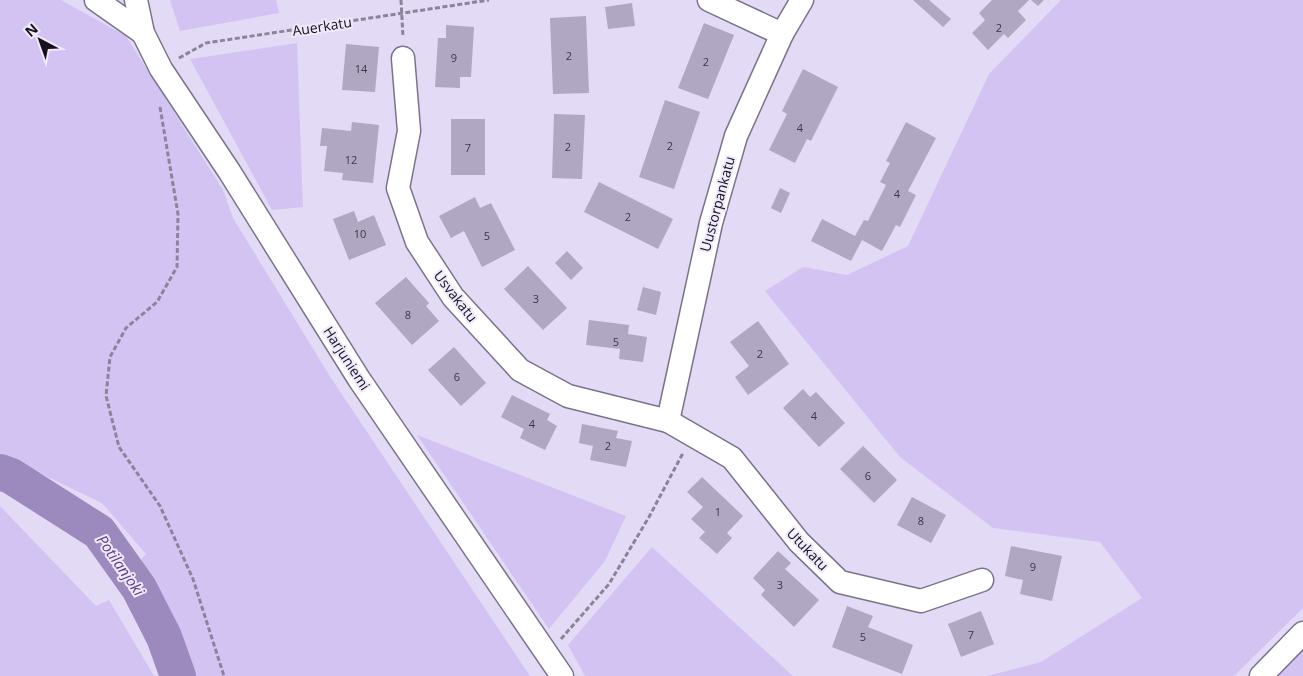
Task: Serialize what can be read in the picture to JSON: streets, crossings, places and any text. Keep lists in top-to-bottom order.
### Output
{
  "streets": {
    "street": [
      "Uustorpankatu",
      "Usvakatu",
      "Harjuniemi",
      "Utukatu"
    ],
    "path": ["Auerkatu"]
  },
  "crossings": [
    ["Auerkatu", "Harjuniemi"],
    ["Uustorpankatu", "Usvakatu"],
    ["Uustorpankatu", "Utukatu"],
    ["Usvakatu", "Utukatu"]
  ],
  "water": ["Potilanjoki"],
  "house_numbers": [
    "2",
    "2",
    "9",
    "2",
    "14",
    "4",
    "2",
    "2",
    "7",
    "12",
    "4",
    "2",
    "10",
    "5",
    "3",
    "8",
    "5",
    "2",
    "6",
    "4",
    "4",
    "2",
    "6",
    "1",
    "8",
    "9",
    "3",
    "7",
    "5"
  ],
  "north": "top left"
}
